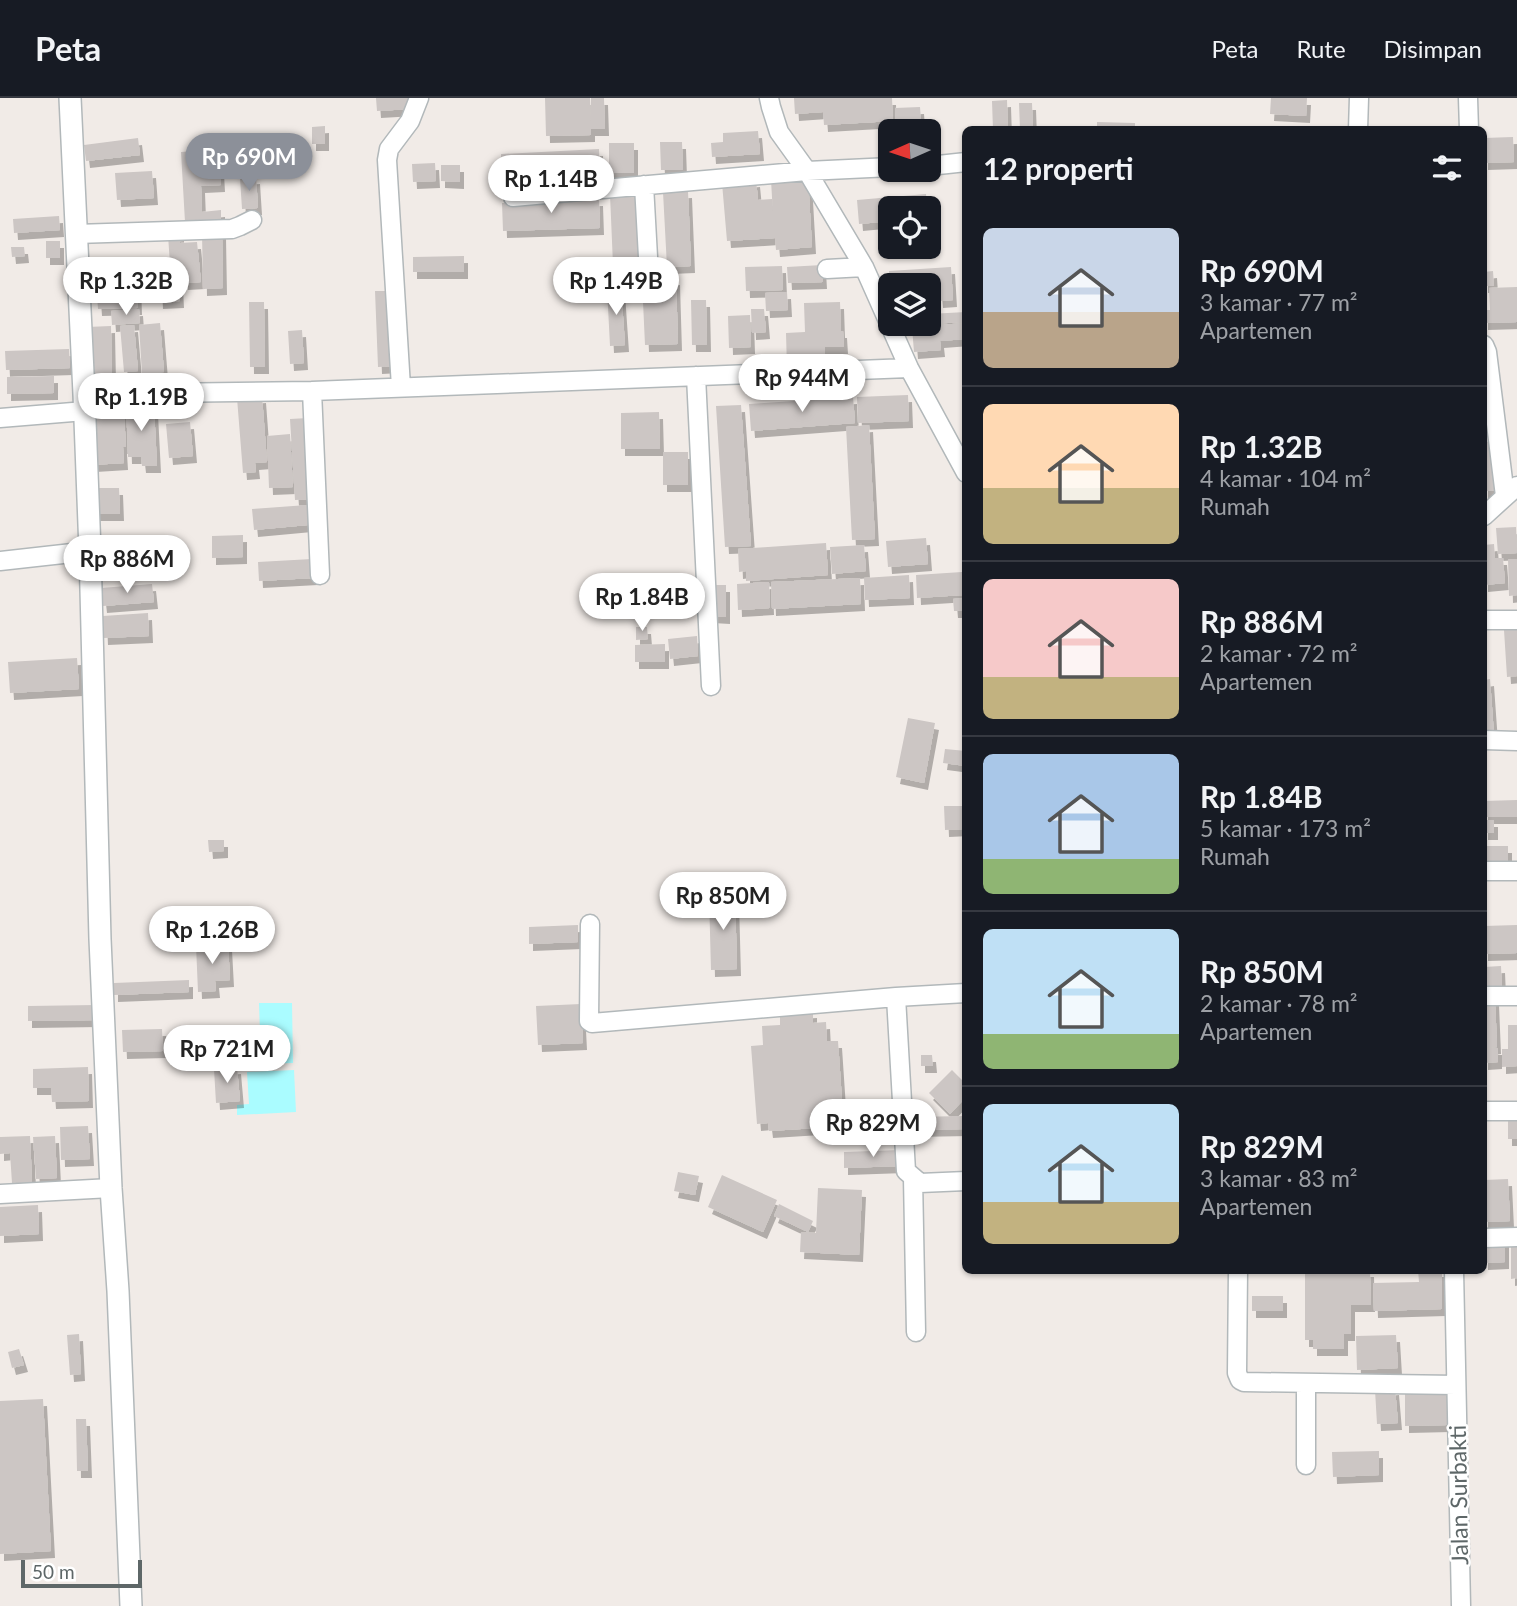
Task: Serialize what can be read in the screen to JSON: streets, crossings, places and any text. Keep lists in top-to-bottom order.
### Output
{
  "streets": {
    "street": ["Jalan Surbakti"]
  },
  "scale_bar": "50 m",
  "north": "left",
  "page": {
    "header": "Peta",
    "nav": ["Peta", "Rute", "Disimpan"],
    "heading": "12 properti",
    "price": [
      "Rp 690M",
      "Rp 1.14B",
      "Rp 1.32B",
      "Rp 1.49B",
      "Rp 944M",
      "Rp 1.19B",
      "Rp 886M",
      "Rp 1.84B",
      "Rp 850M",
      "Rp 1.26B",
      "Rp 721M",
      "Rp 829M"
    ],
    "list": [
      {
        "name": "Rp 690M",
        "note": "3 kamar · 77 m² · Apartemen"
      },
      {
        "name": "Rp 1.32B",
        "note": "4 kamar · 104 m² · Rumah"
      },
      {
        "name": "Rp 886M",
        "note": "2 kamar · 72 m² · Apartemen"
      },
      {
        "name": "Rp 1.84B",
        "note": "5 kamar · 173 m² · Rumah"
      },
      {
        "name": "Rp 850M",
        "note": "2 kamar · 78 m² · Apartemen"
      },
      {
        "name": "Rp 829M",
        "note": "3 kamar · 83 m² · Apartemen"
      }
    ],
    "scale": "50 m"
  }
}
